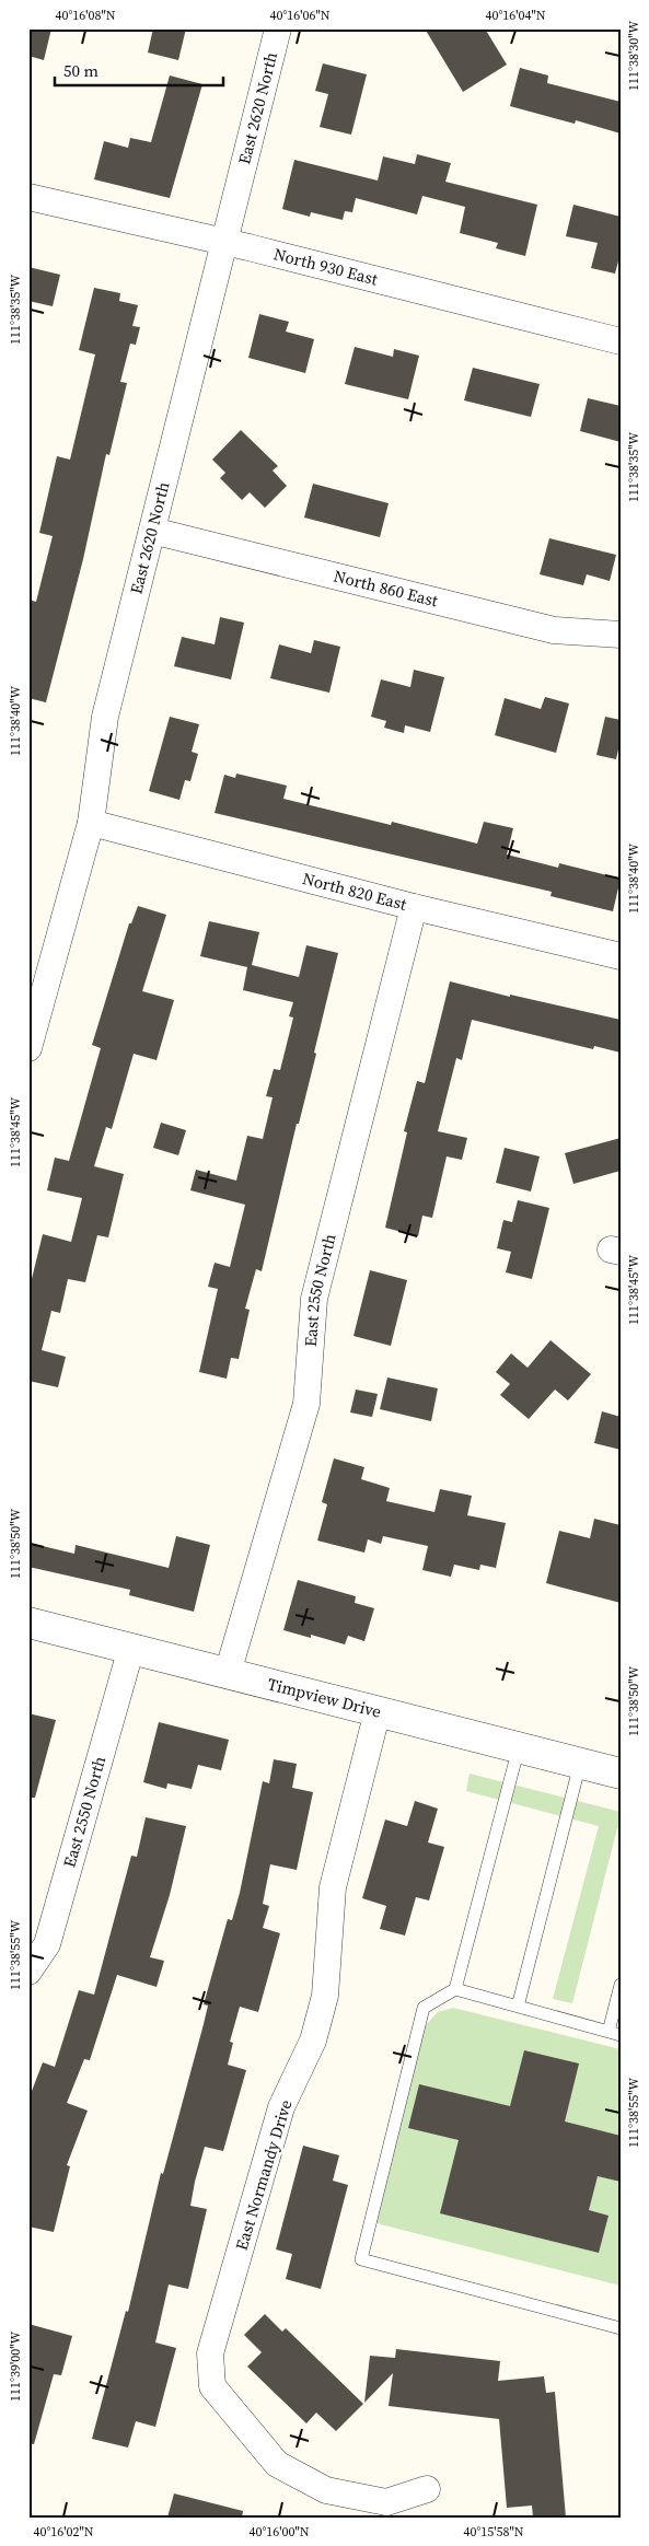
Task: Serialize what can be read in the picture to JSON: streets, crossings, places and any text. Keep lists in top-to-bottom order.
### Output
{
  "streets": {
    "street": [
      "East 2620 North",
      "North 930 East",
      "North 860 East",
      "North 820 East",
      "East 2550 North",
      "Timpview Drive",
      "East Normandy Drive"
    ]
  },
  "crossings": [
    ["East 2620 North", "North 930 East"],
    ["East 2620 North", "North 860 East"],
    ["East 2620 North", "North 820 East"],
    ["North 820 East", "East 2550 North"],
    ["East 2550 North", "Timpview Drive"],
    ["Timpview Drive", "East Normandy Drive"]
  ],
  "scale_bar": "50 m",
  "coordinates": [
    "40°16'08\"N",
    "40°16'06\"N",
    "40°16'04\"N",
    "111°38'30\"W",
    "111°38'35\"W",
    "111°38'40\"W",
    "111°38'45\"W",
    "111°38'50\"W",
    "111°38'55\"W",
    "111°39'00\"W",
    "40°16'02\"N",
    "40°16'00\"N",
    "40°15'58\"N"
  ]
}
